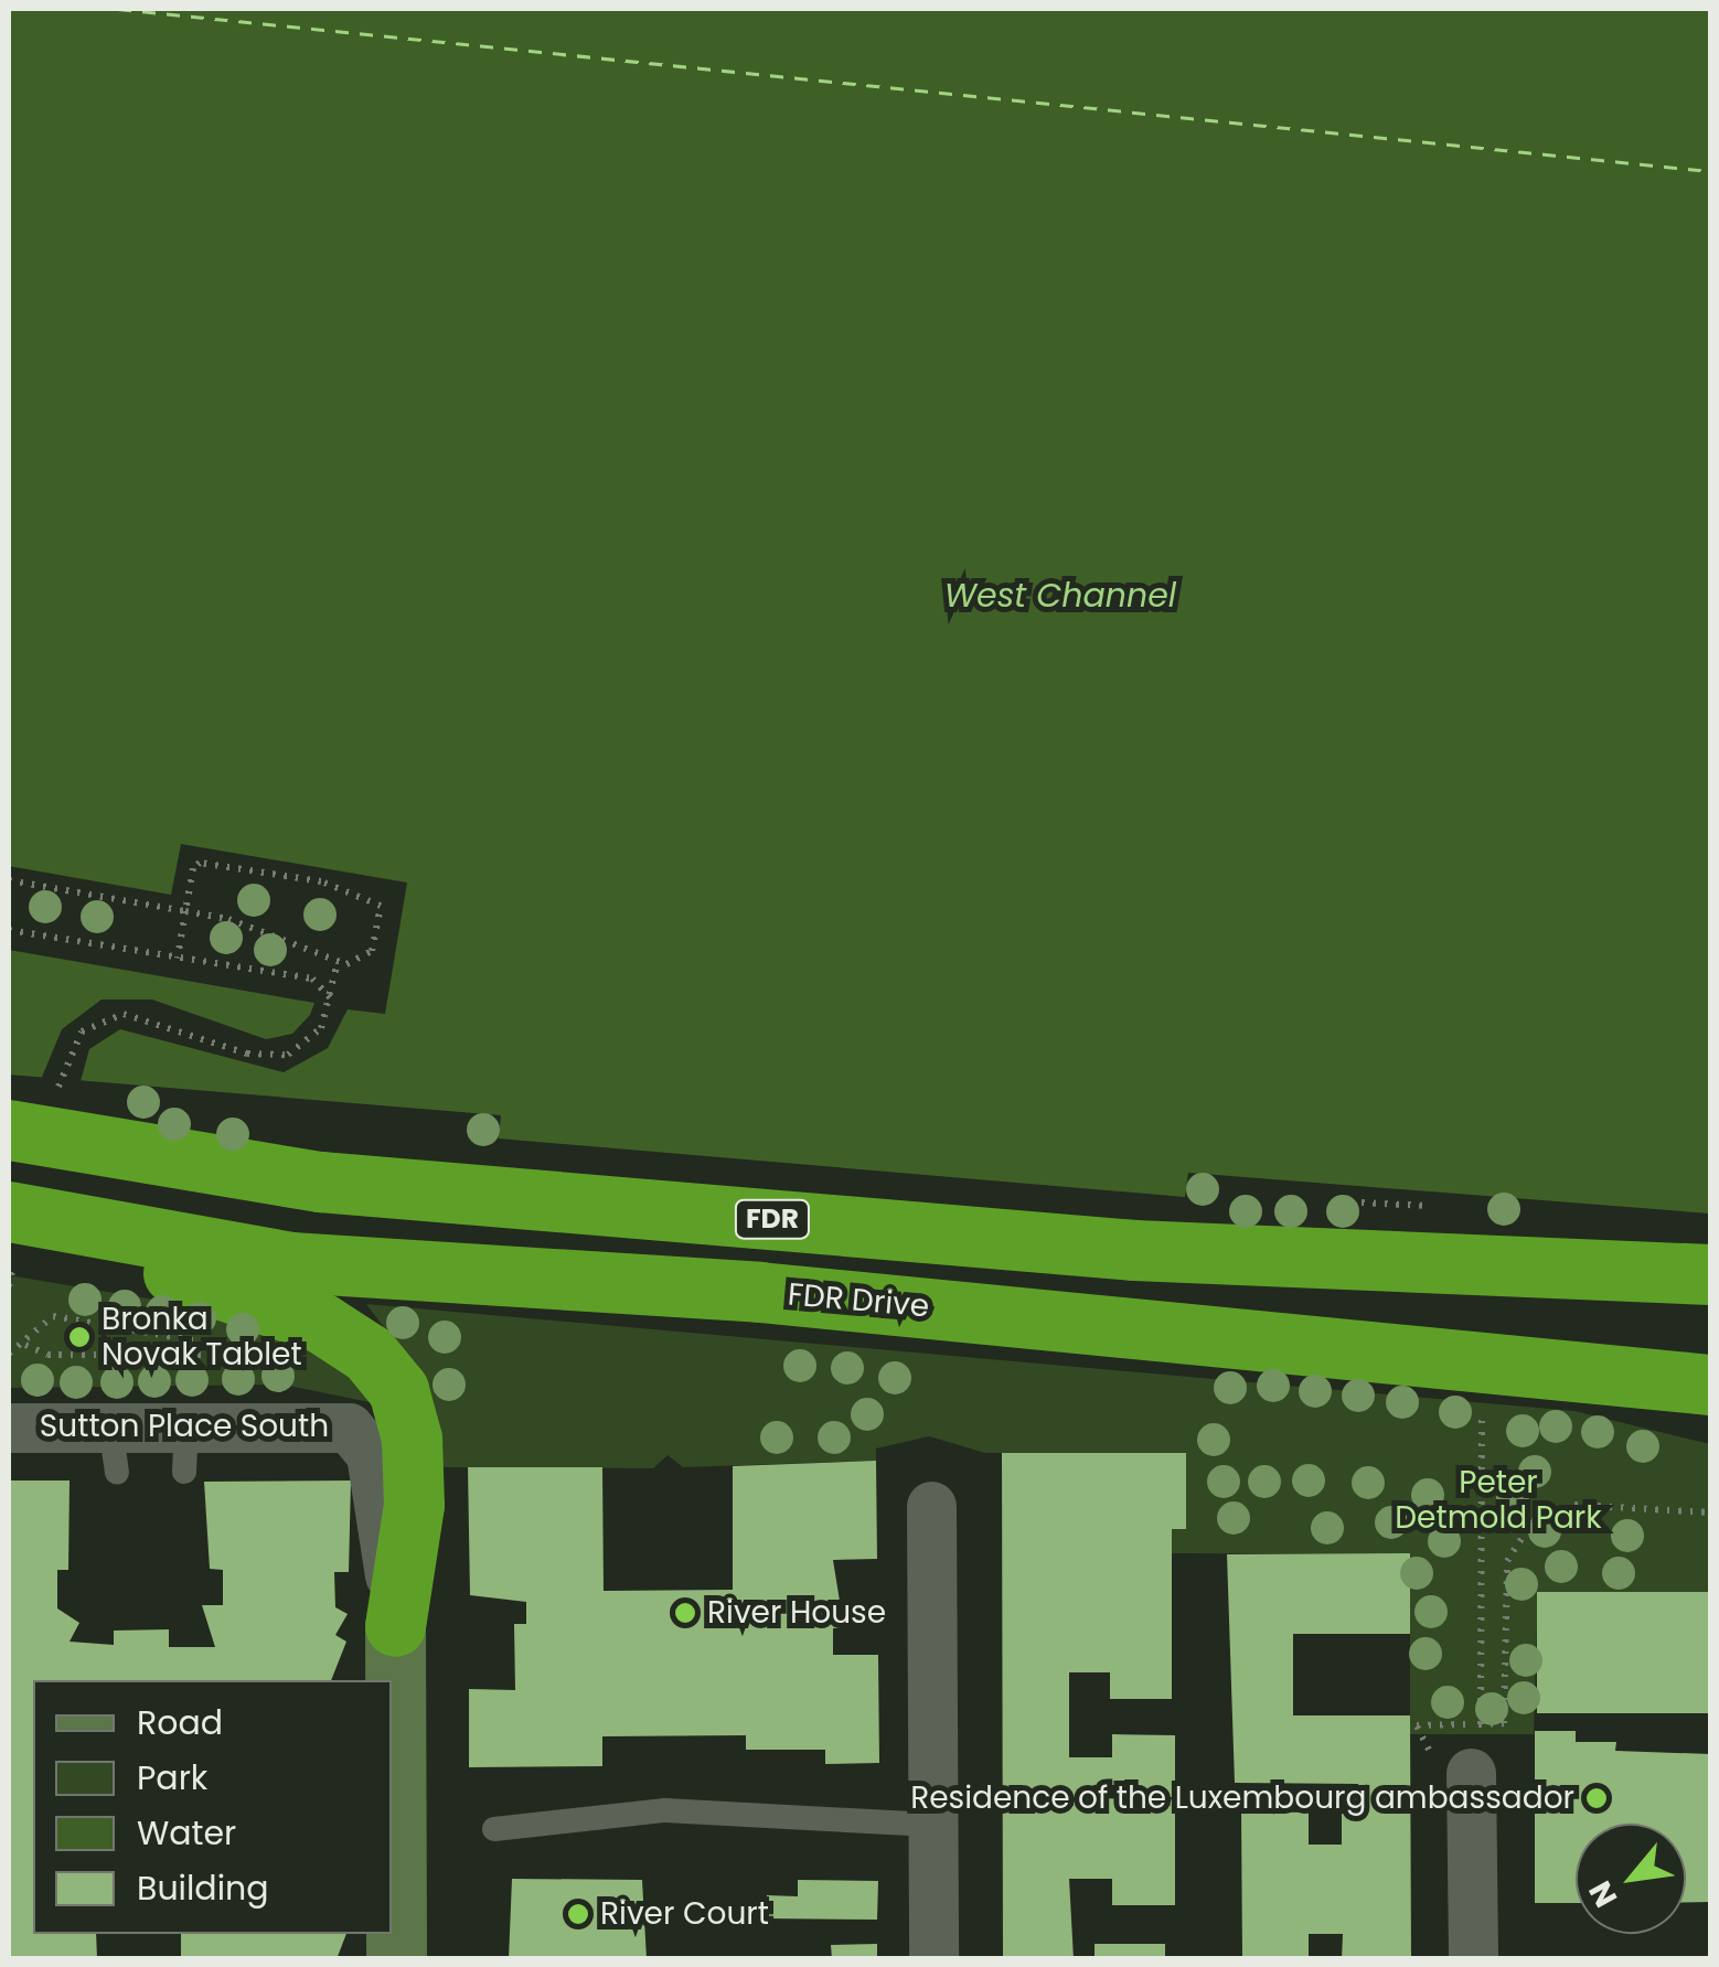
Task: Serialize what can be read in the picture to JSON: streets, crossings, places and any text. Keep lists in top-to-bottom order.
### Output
{
  "streets": {
    "highway": ["FDR", "FDR Drive"],
    "street": ["Sutton Place South"]
  },
  "water": ["West Channel"],
  "parks": ["Peter Detmold Park"],
  "places": [
    "Bronka Novak Tablet",
    "River House",
    "Residence of the Luxembourg ambassador",
    "River Court"
  ],
  "legend": [
    "Road",
    "Park",
    "Water",
    "Building"
  ],
  "north": "bottom left"
}
